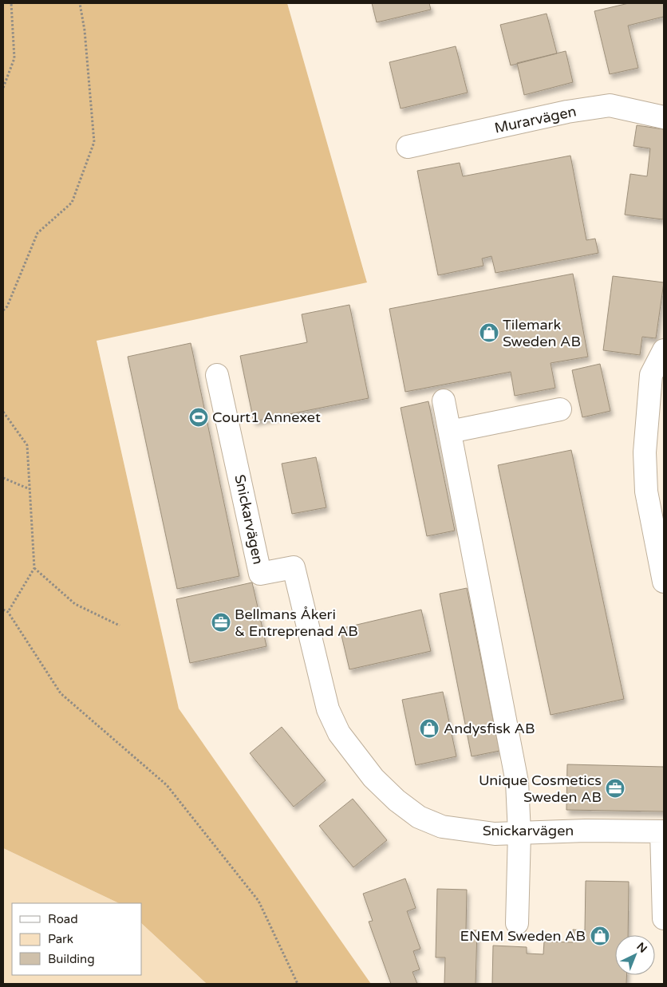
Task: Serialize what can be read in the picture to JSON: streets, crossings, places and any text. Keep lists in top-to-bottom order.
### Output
{
  "streets": {
    "street": ["Murarvägen", "Snickarvägen"]
  },
  "places": {
    "shop": ["Tilemark Sweden AB", "Andysfisk AB", "ENEM Sweden AB"],
    "sports": ["Court1 Annexet"],
    "office": ["Bellmans Åkeri & Entreprenad AB", "Unique Cosmetics Sweden AB"]
  },
  "legend": ["Road", "Park", "Building"],
  "north": "top right"
}
